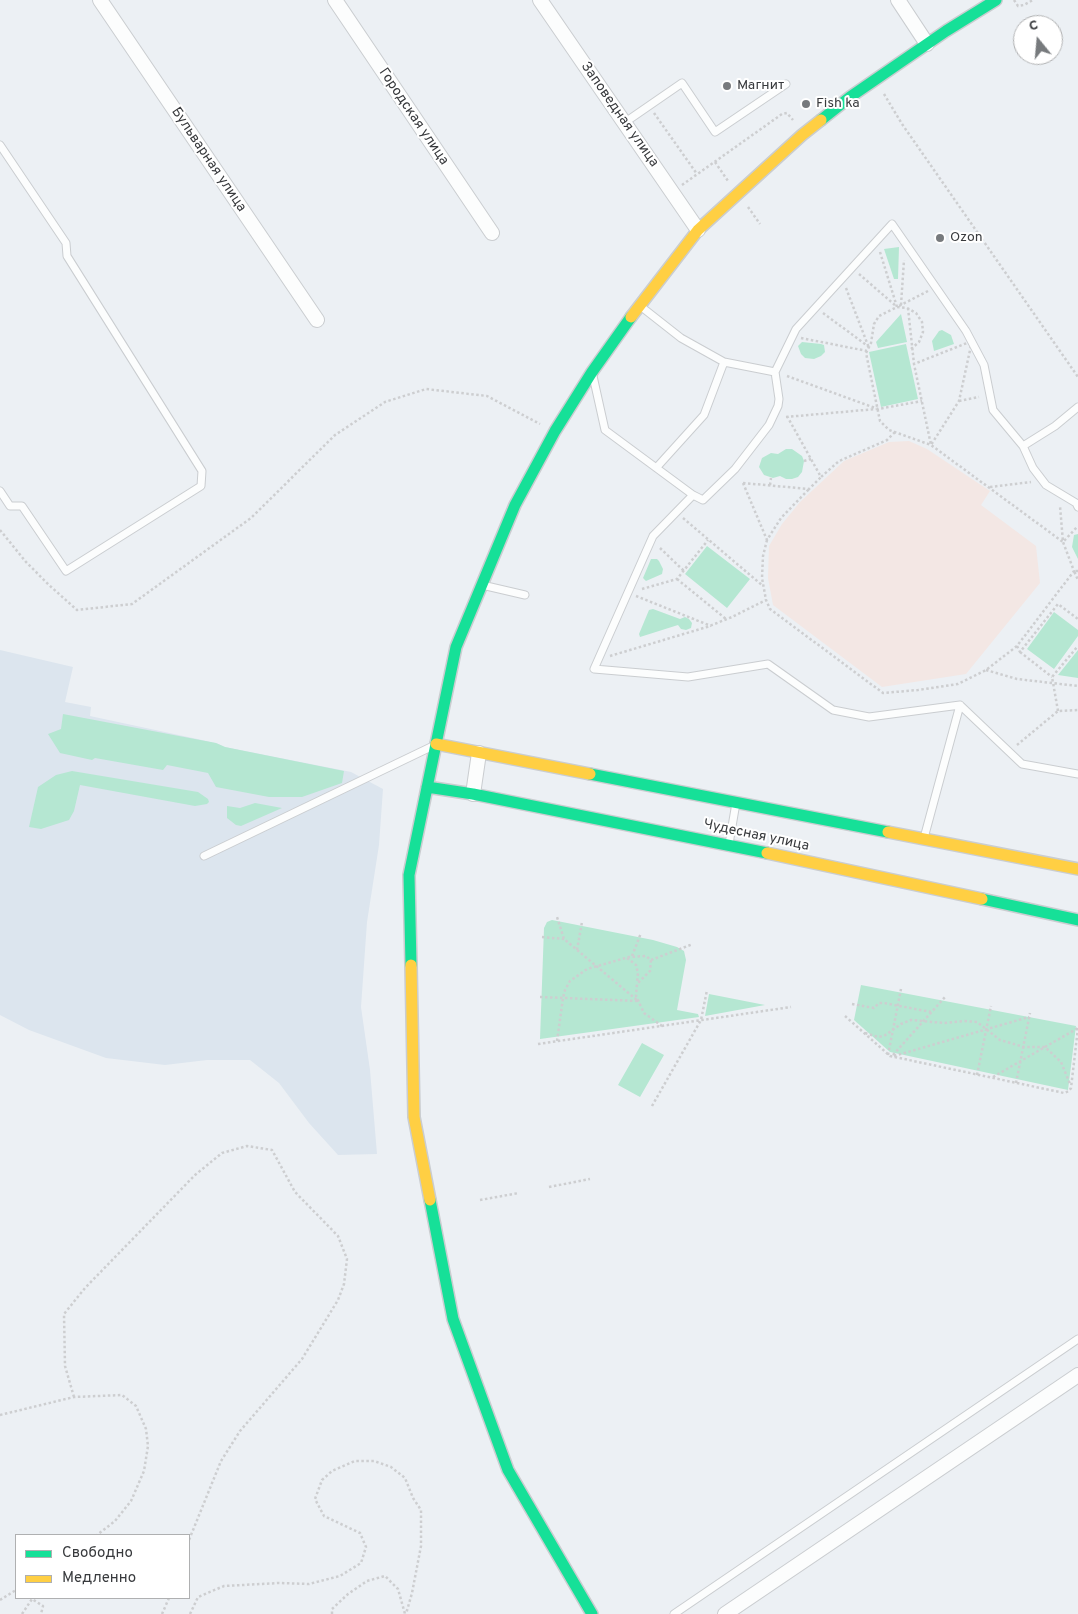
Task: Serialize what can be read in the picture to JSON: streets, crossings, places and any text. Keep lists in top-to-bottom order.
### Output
{
  "streets": {
    "street": [
      "Заповедная улица",
      "Городская улица",
      "Бульварная улица",
      "Чудесная улица"
    ]
  },
  "places": ["Магнит", "Fish ka", "Ozon"],
  "legend": ["Свободно", "Медленно"],
  "north": "top"
}
